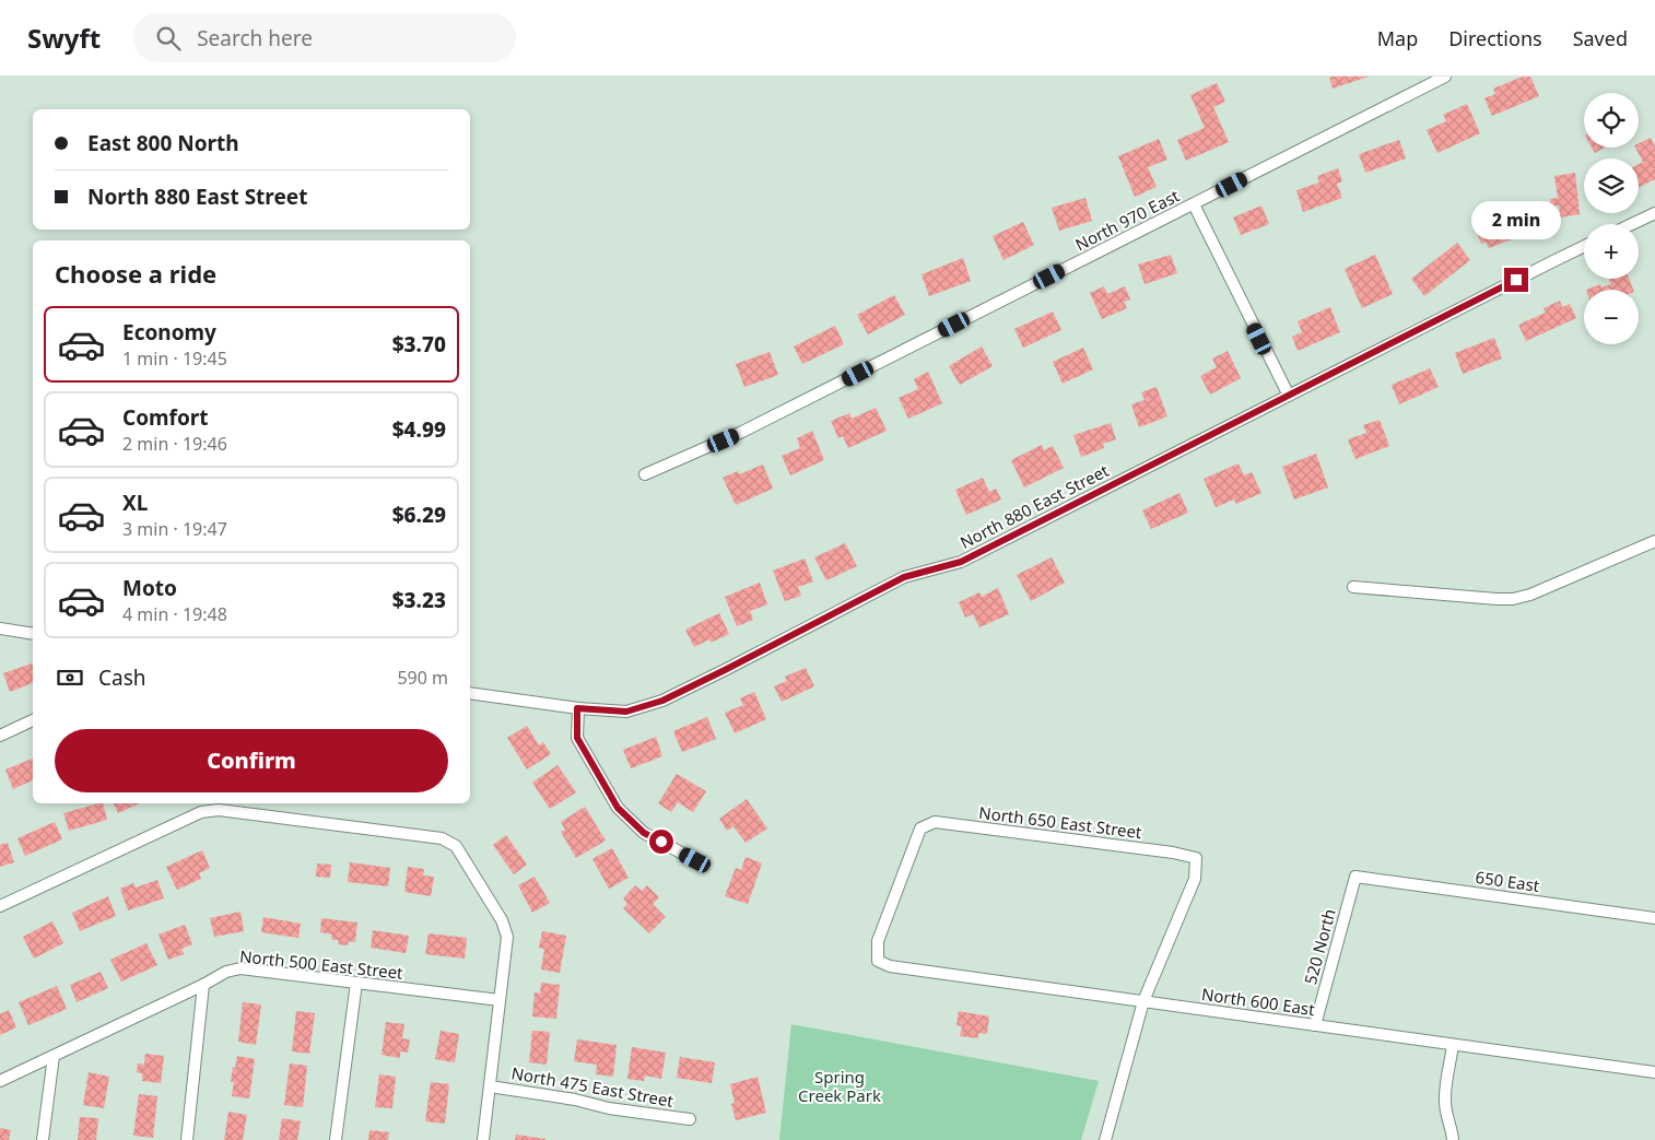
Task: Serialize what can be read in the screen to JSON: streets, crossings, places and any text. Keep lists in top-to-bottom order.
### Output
{
  "streets": {
    "street": [
      "North 970 East",
      "North 880 East Street",
      "North 650 East Street",
      "650 East",
      "520 North",
      "North 500 East Street",
      "North 600 East",
      "North 475 East Street"
    ]
  },
  "crossings": [
    ["North 650 East Street", "North 600 East"],
    ["650 East", "520 North"],
    ["520 North", "North 600 East"]
  ],
  "parks": ["Spring Creek Park"],
  "page": {
    "header": "Swyft",
    "search": "Search here",
    "nav": ["Map", "Directions", "Saved"],
    "map_buttons": ["+", "−"],
    "banner": ["East 800 North", "North 880 East Street"],
    "bubble": "2 min",
    "heading": "Choose a ride",
    "list": [
      {
        "name": "Economy",
        "note": "1 min · 19:45",
        "value": "$3.70"
      },
      {
        "name": "Comfort",
        "note": "2 min · 19:46",
        "value": "$4.99"
      },
      {
        "name": "XL",
        "note": "3 min · 19:47",
        "value": "$6.29"
      },
      {
        "name": "Moto",
        "note": "4 min · 19:48",
        "value": "$3.23"
      }
    ],
    "pay": ["Cash", "590 m"],
    "buttons": "Confirm"
  }
}
